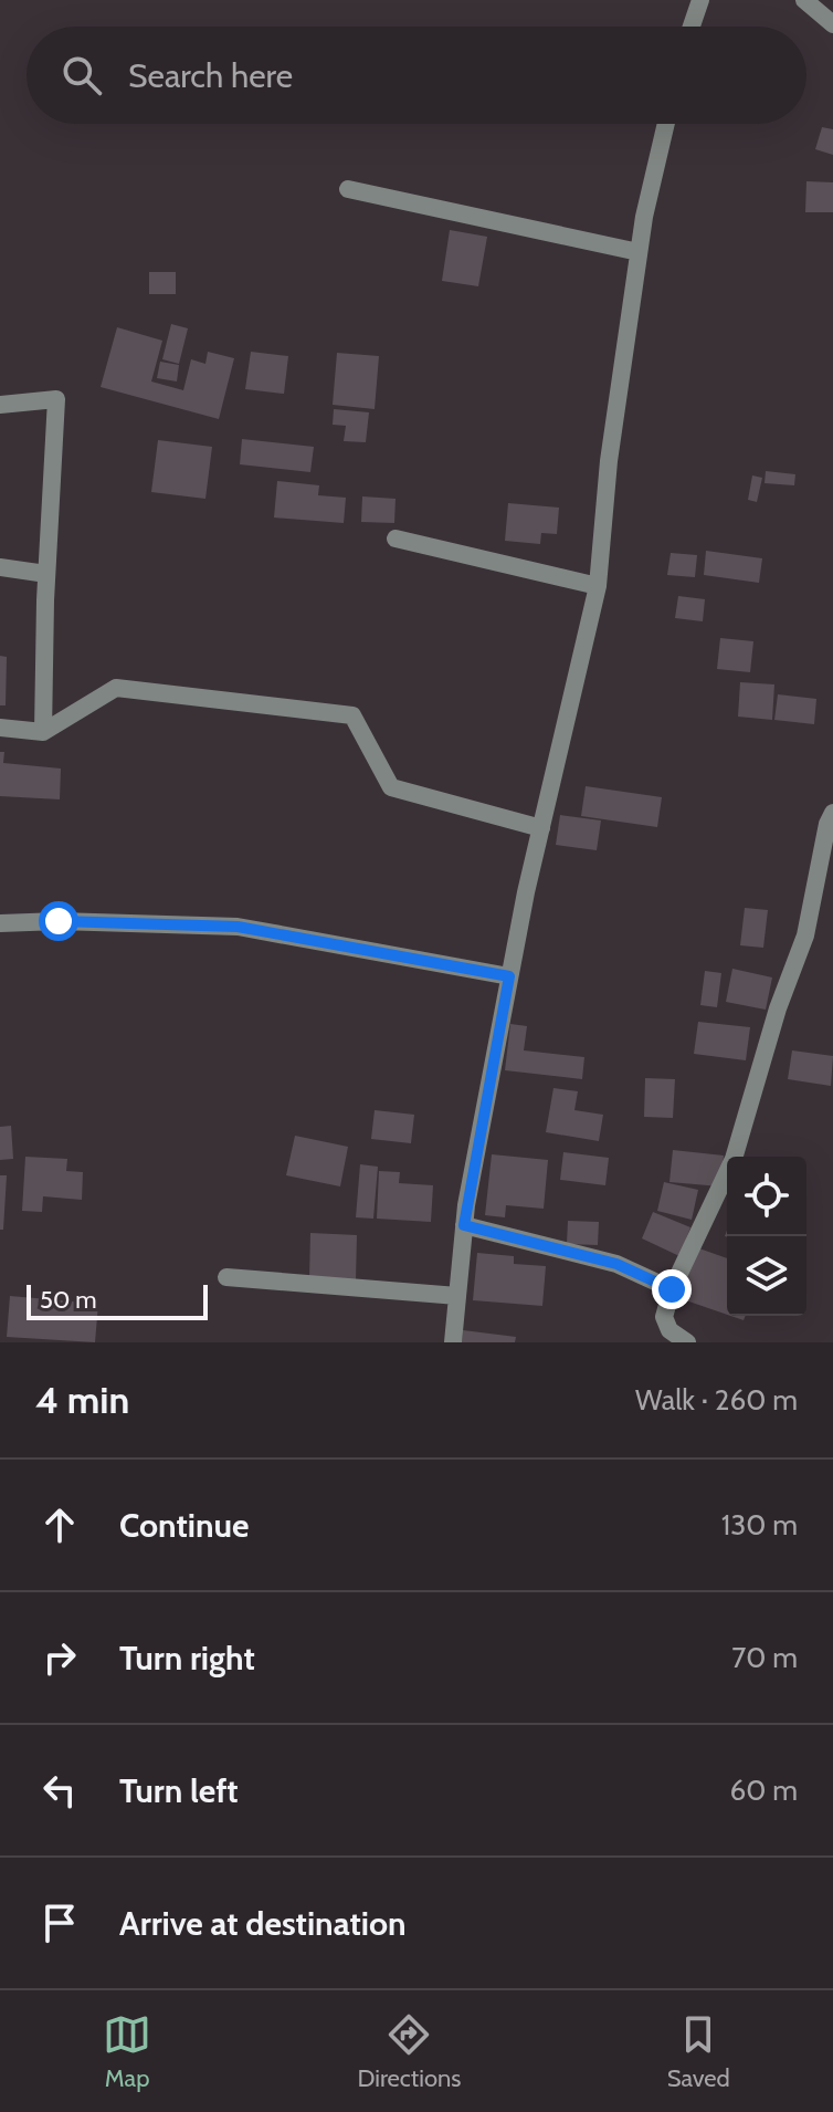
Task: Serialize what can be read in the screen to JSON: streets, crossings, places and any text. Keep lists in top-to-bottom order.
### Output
{
  "scale_bar": "50 m",
  "page": {
    "search": "Search here",
    "scale": "50 m",
    "heading": ["4 min", "Walk · 260 m"],
    "list": [
      ["Continue", "130 m"],
      ["Turn right", "70 m"],
      ["Turn left", "60 m"],
      "Arrive at destination"
    ],
    "nav": ["Map", "Directions", "Saved"]
  }
}
